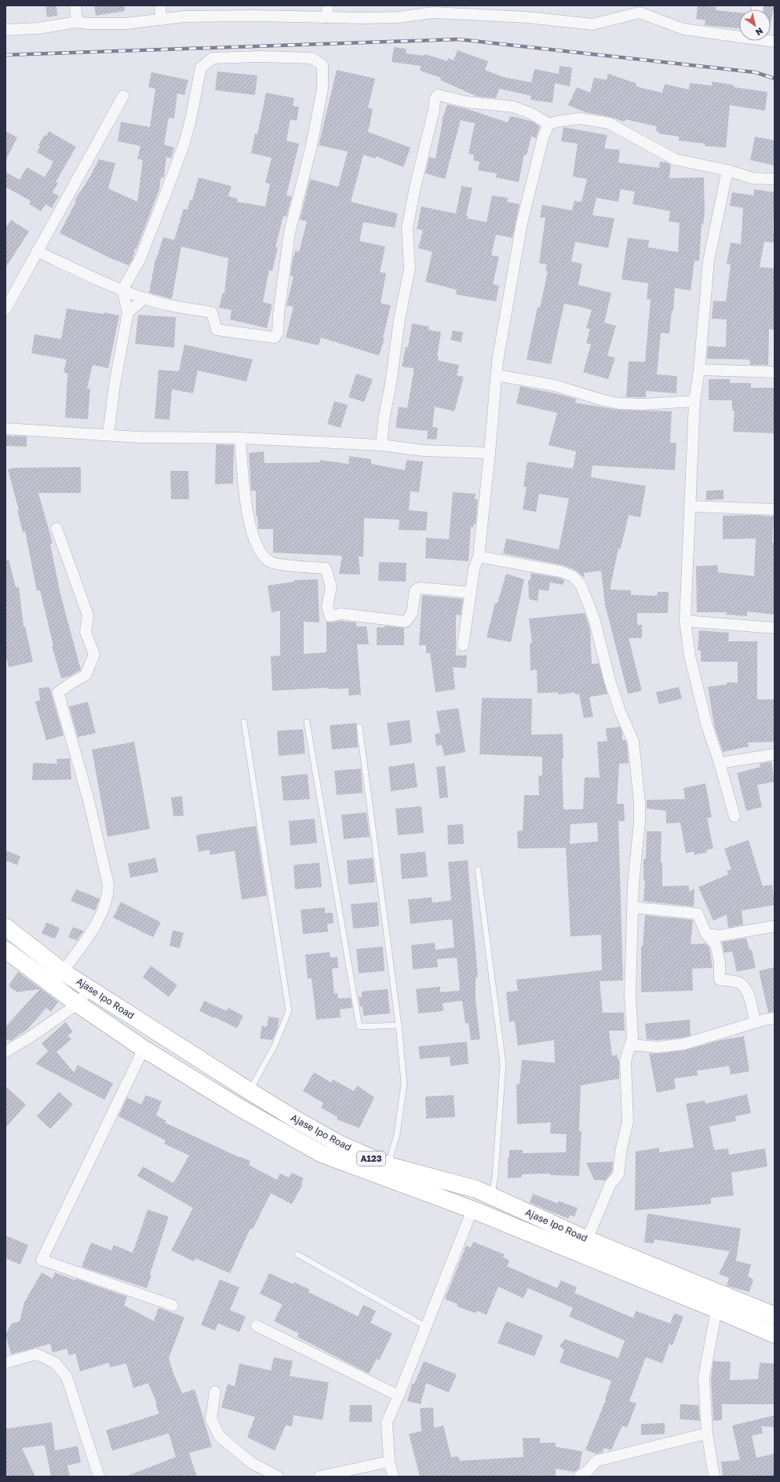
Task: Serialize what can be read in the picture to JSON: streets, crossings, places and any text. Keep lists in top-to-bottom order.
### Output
{
  "streets": {
    "highway": ["Ajase Ipo Road", "A123"]
  },
  "north": "bottom right"
}
